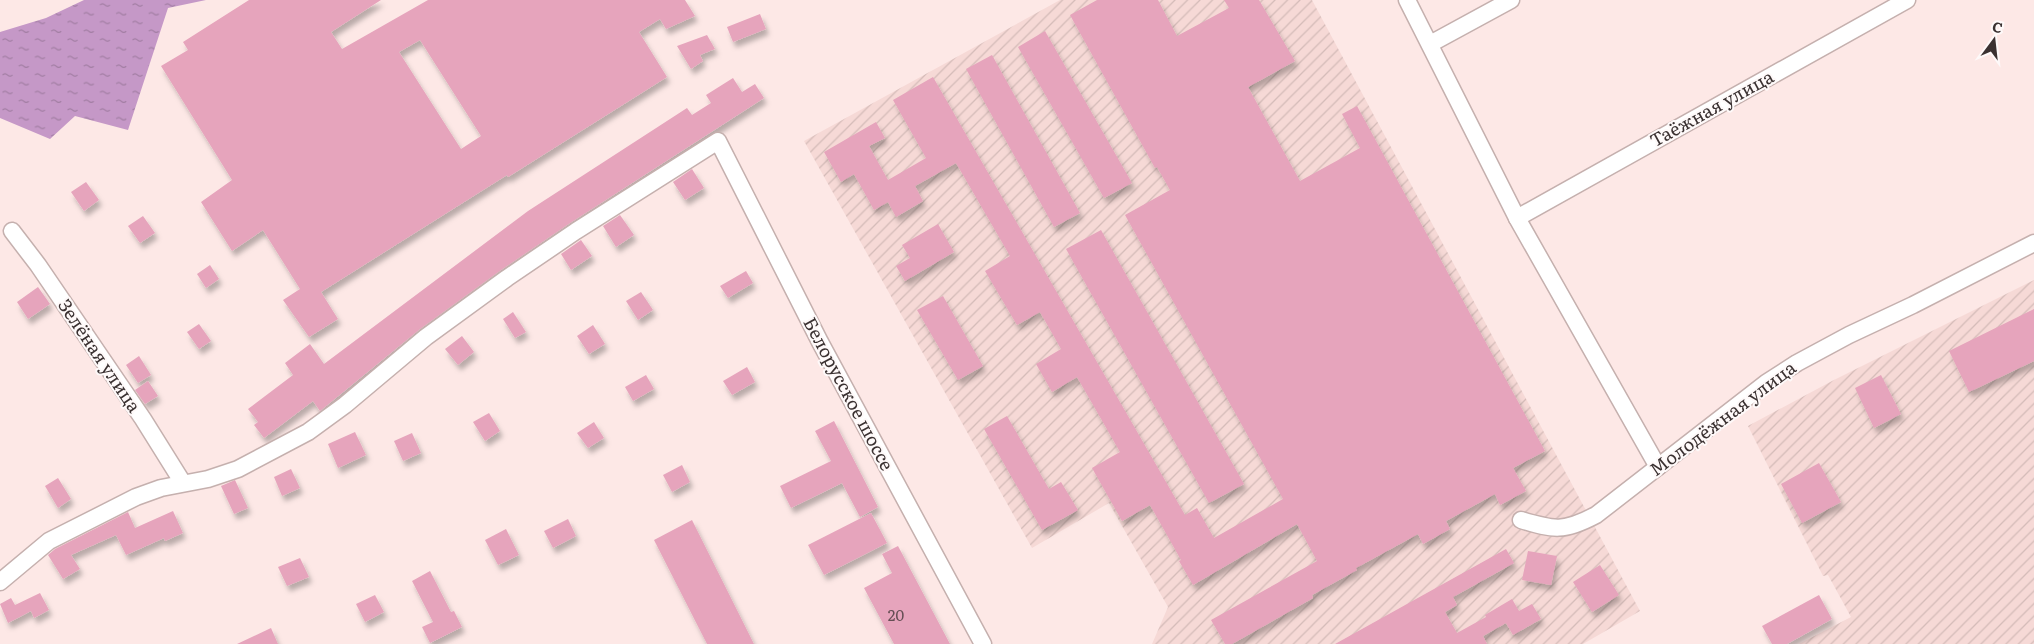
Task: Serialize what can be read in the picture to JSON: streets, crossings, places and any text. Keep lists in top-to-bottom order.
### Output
{
  "streets": {
    "street": [
      "Таёжная улица",
      "Зелёная улица",
      "Белорусское шоссе",
      "Молодёжная улица"
    ]
  },
  "crossings": [
    ["Зелёная улица", "Белорусское шоссе"]
  ],
  "house_numbers": ["20"],
  "north": "top"
}
